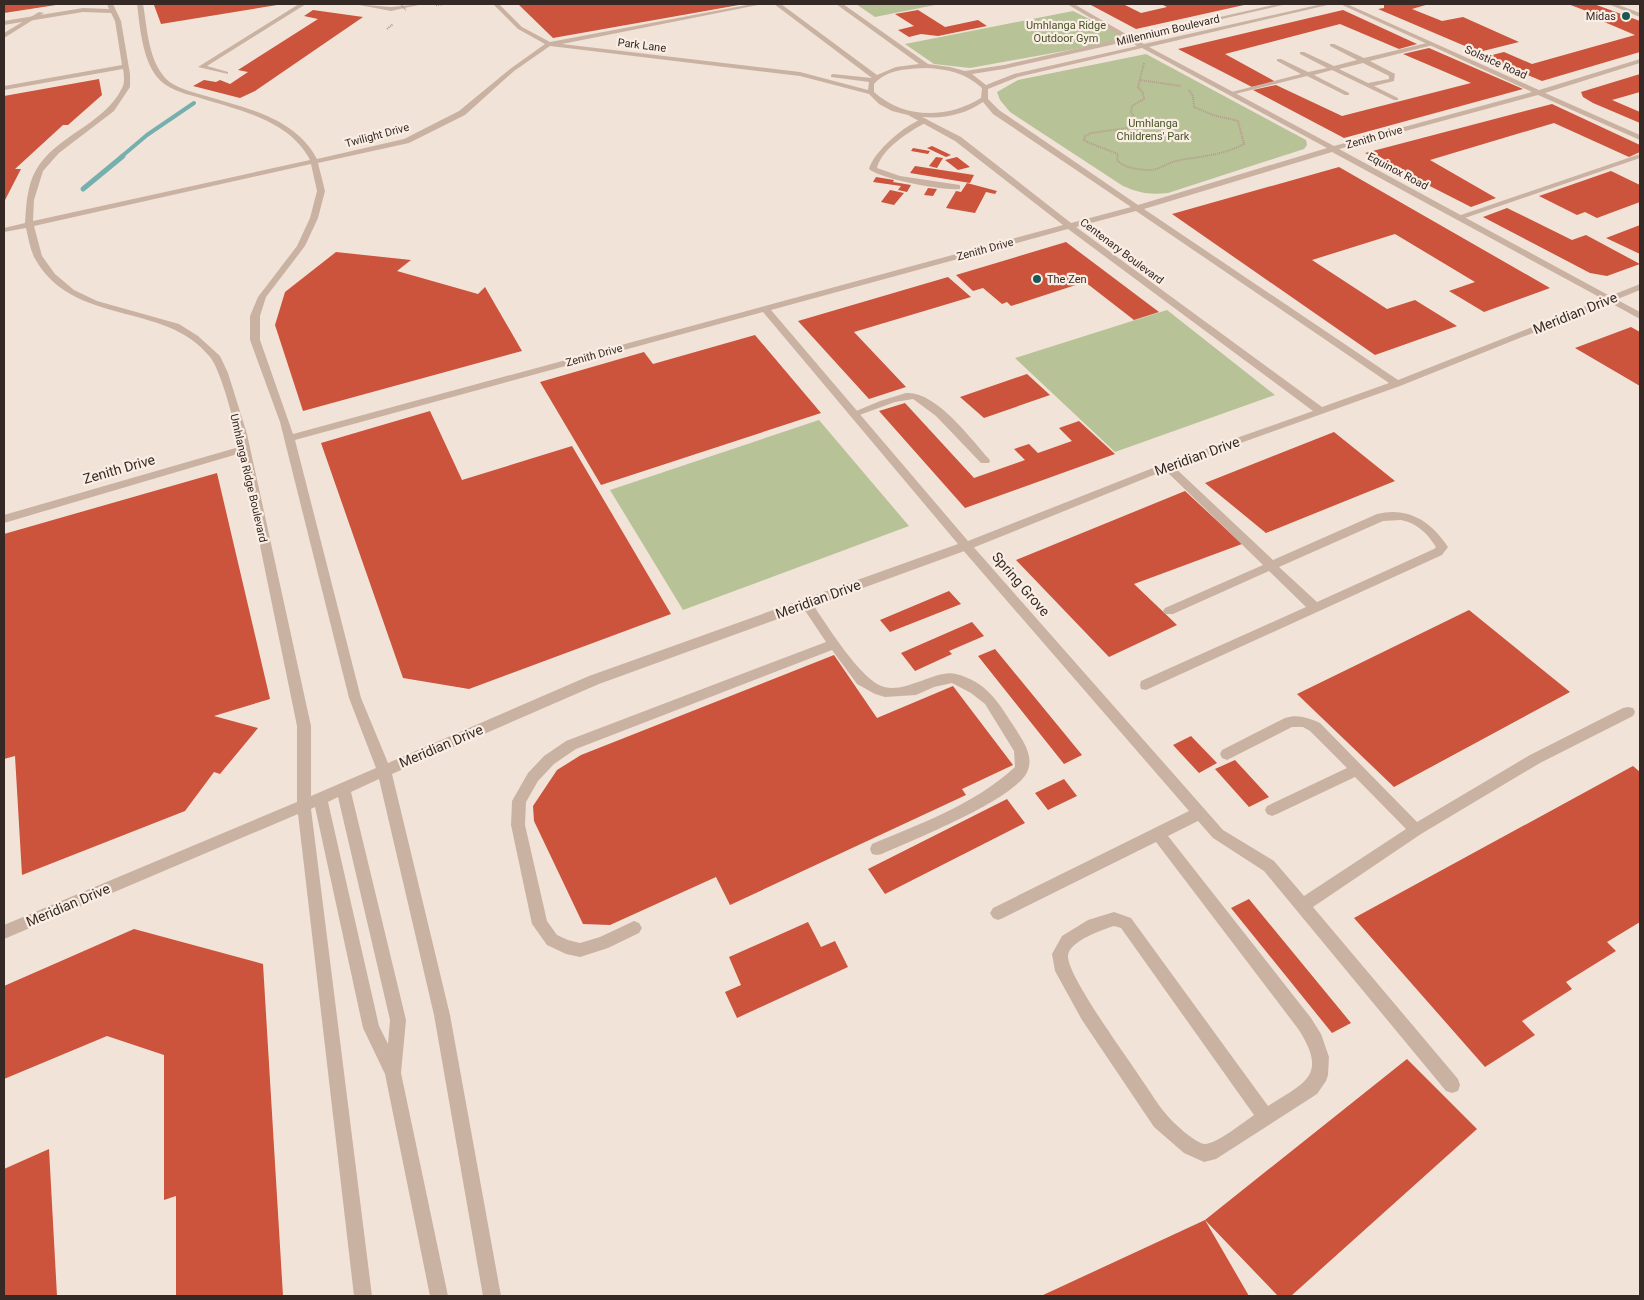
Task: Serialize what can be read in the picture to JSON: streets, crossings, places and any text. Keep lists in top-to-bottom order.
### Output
{
  "streets": {
    "street": [
      "Millennium Boulevard",
      "Park Lane",
      "Solstice Road",
      "Twilight Drive",
      "Zenith Drive",
      "Equinox Road",
      "Centenary Boulevard",
      "Meridian Drive",
      "Umhlanga Ridge Boulevard",
      "Spring Grove"
    ]
  },
  "crossings": [
    ["Millennium Boulevard", "Equinox Road"],
    ["Park Lane", "Twilight Drive"],
    ["Park Lane", "Centenary Boulevard"],
    ["Solstice Road", "Zenith Drive"],
    ["Twilight Drive", "Umhlanga Ridge Boulevard"],
    ["Zenith Drive", "Equinox Road"],
    ["Zenith Drive", "Centenary Boulevard"],
    ["Zenith Drive", "Umhlanga Ridge Boulevard"],
    ["Zenith Drive", "Spring Grove"],
    ["Equinox Road", "Meridian Drive"],
    ["Centenary Boulevard", "Meridian Drive"],
    ["Meridian Drive", "Umhlanga Ridge Boulevard"],
    ["Meridian Drive", "Spring Grove"]
  ],
  "parks": ["Umhlanga Ridge Outdoor Gym", "Umhlanga Childrens' Park"],
  "places": ["Midas", "The Zen"]
}
